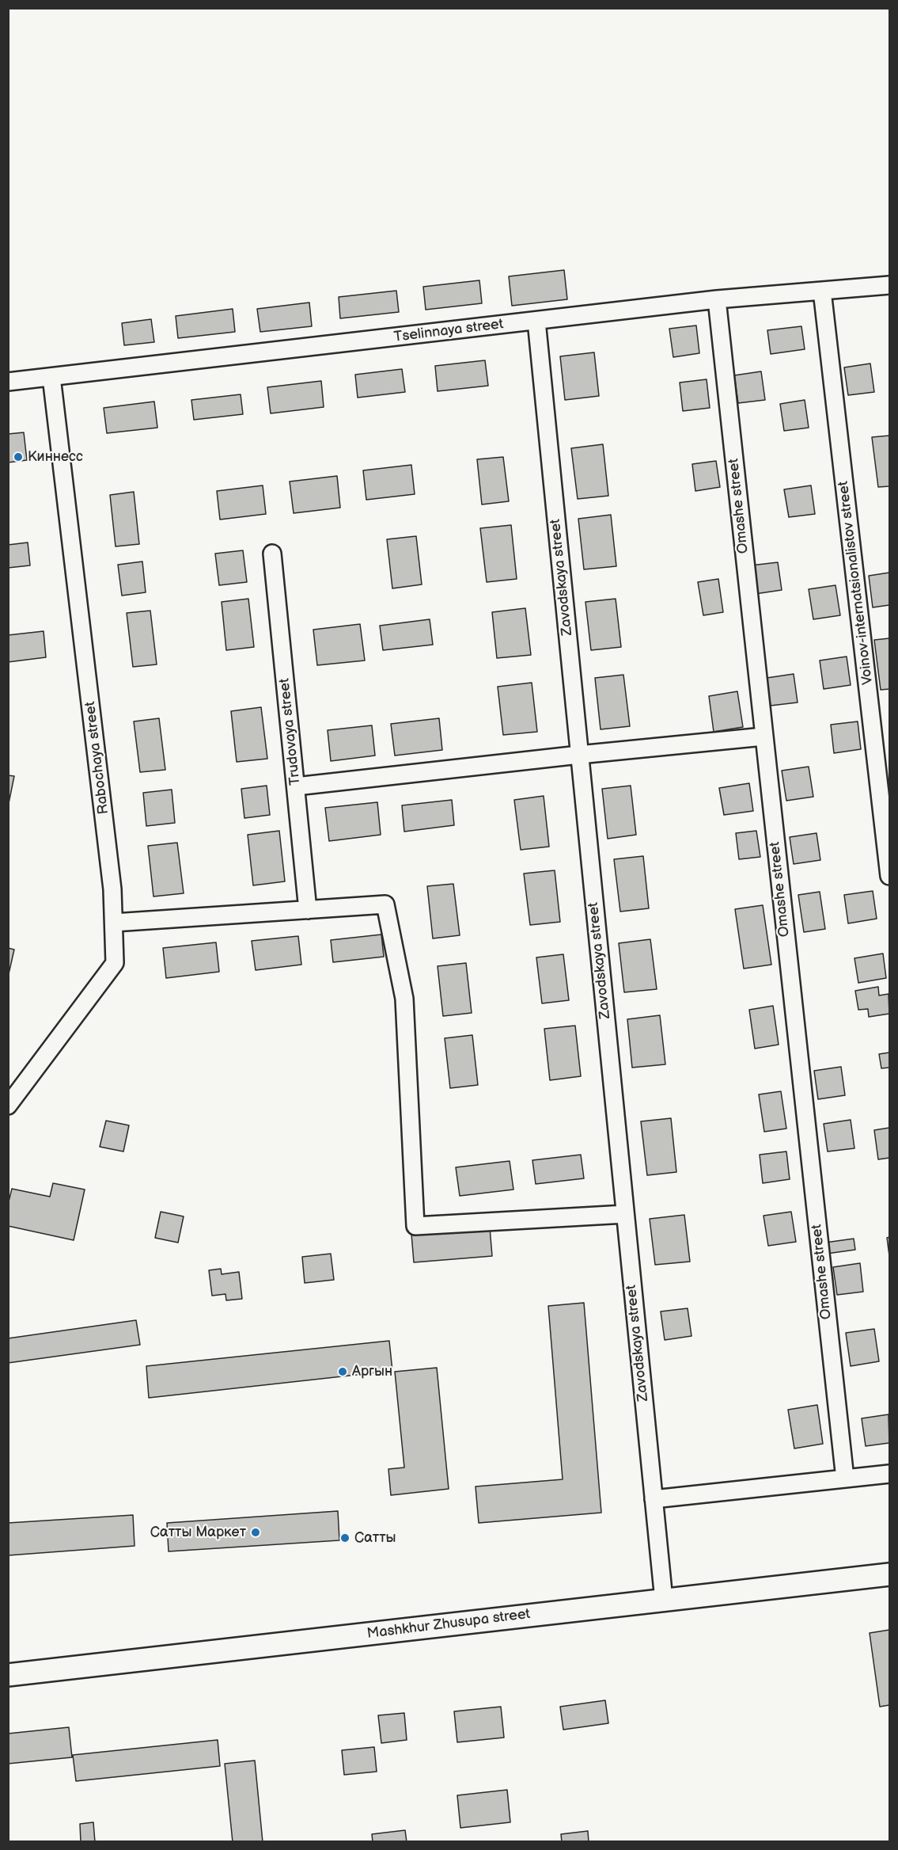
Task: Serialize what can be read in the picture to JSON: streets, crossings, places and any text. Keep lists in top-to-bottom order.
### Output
{
  "streets": {
    "main road": ["Mashkhur Zhusupa street"],
    "street": [
      "Tselinnaya street",
      "Omashe street",
      "Zavodskaya street",
      "Voinov-internatsionalistov street",
      "Trudovaya street",
      "Rabochaya street"
    ]
  },
  "crossings": [
    ["Tselinnaya street", "Omashe street"],
    ["Tselinnaya street", "Zavodskaya street"],
    ["Tselinnaya street", "Voinov-internatsionalistov street"],
    ["Tselinnaya street", "Rabochaya street"],
    ["Zavodskaya street", "Mashkhur Zhusupa street"]
  ],
  "places": [
    "Киннесс",
    "Аргын",
    "Сатты Маркет",
    "Сатты"
  ]
}
